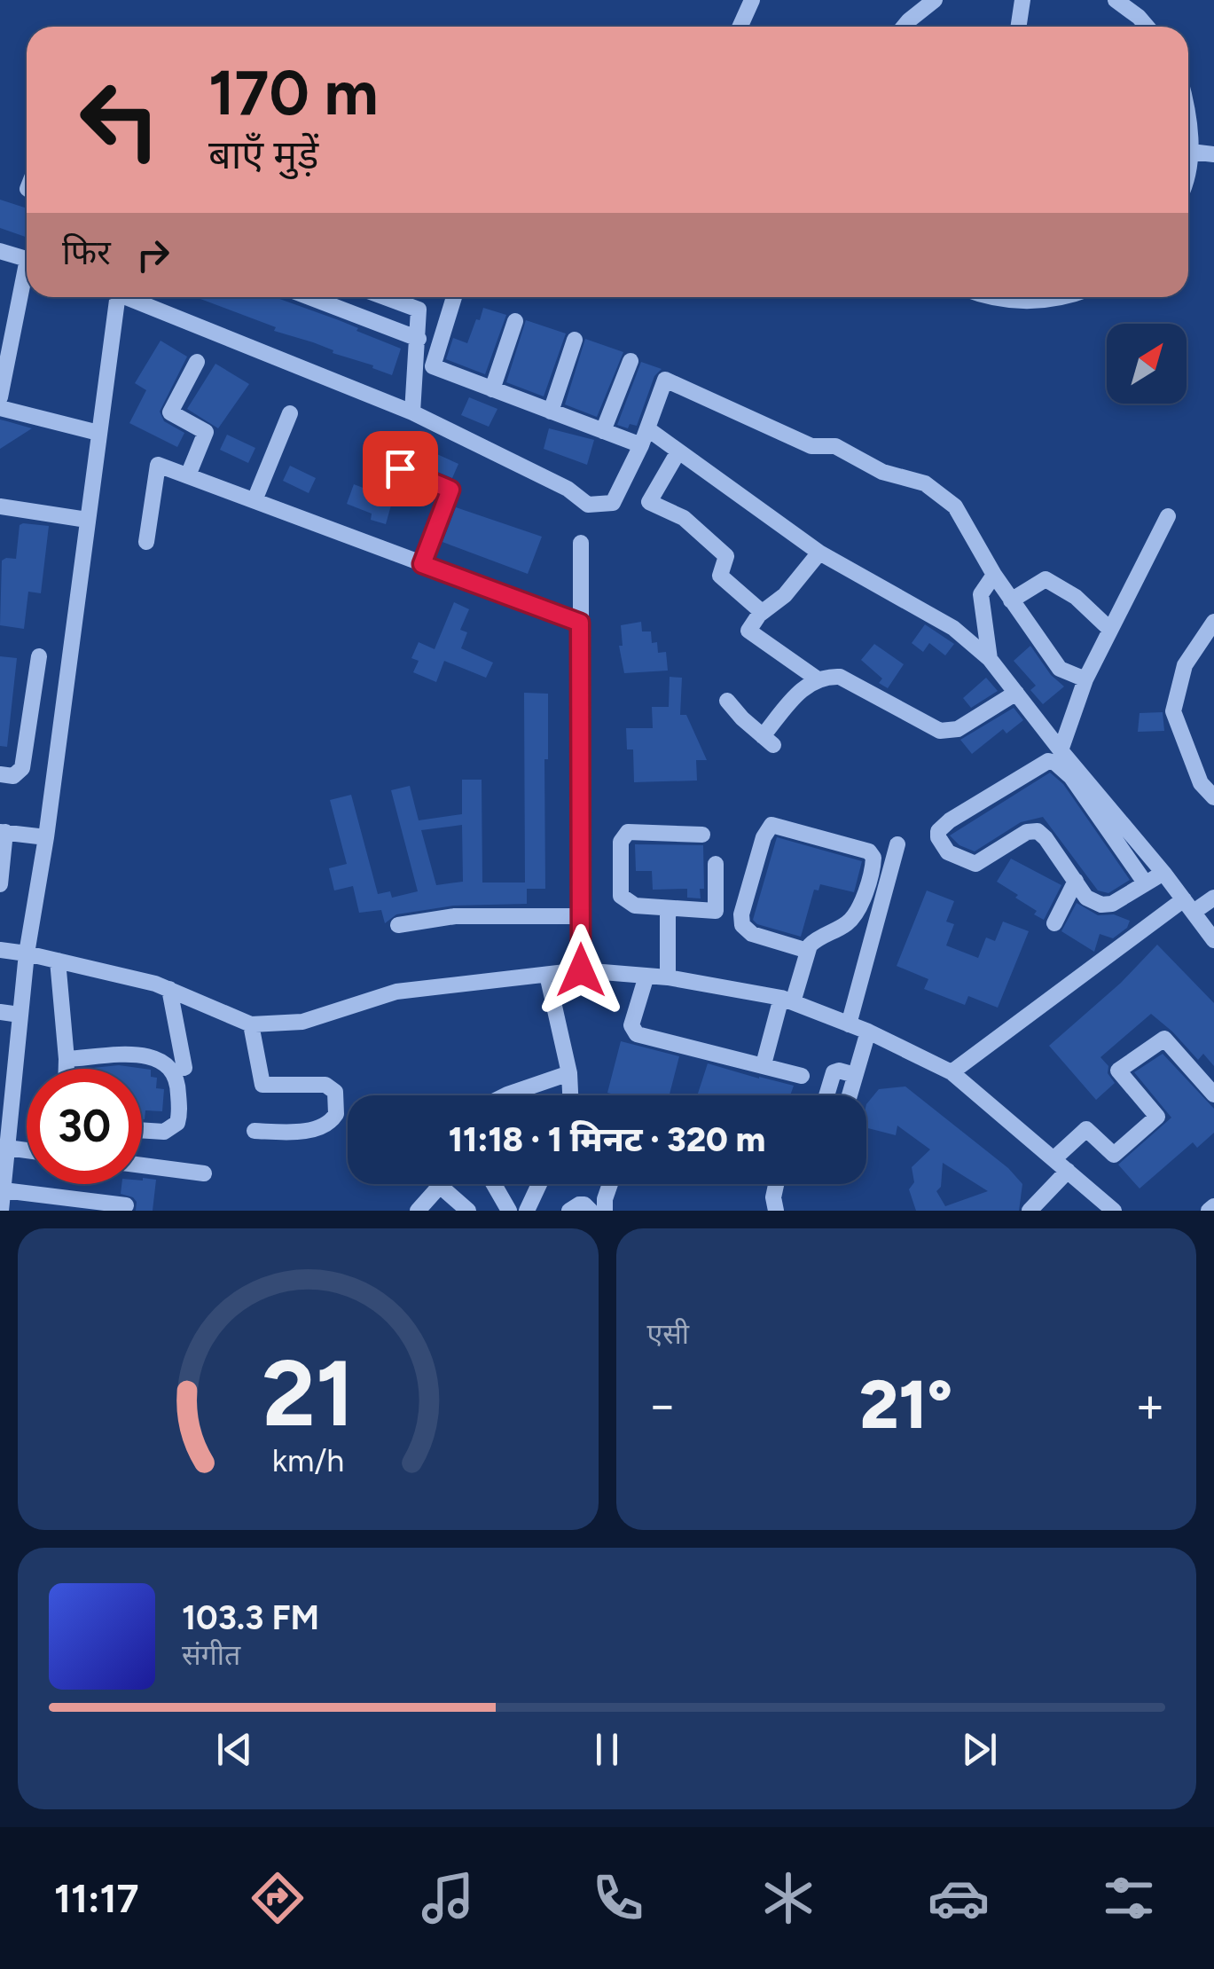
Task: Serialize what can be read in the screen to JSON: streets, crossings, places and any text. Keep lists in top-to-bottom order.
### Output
{
  "north": "top right",
  "page": {
    "turn": ["170 m", "बाएँ मुड़ें"],
    "then": "फिर",
    "limit": "30",
    "trip": "11:18 · 1 मिनट · 320 m",
    "tile": "एसी",
    "heat": ["−", "21°", "+"],
    "song": ["103.3 FM", "संगीत"],
    "tabs": "11:17",
    "gauge": ["21", "km/h"]
  }
}
